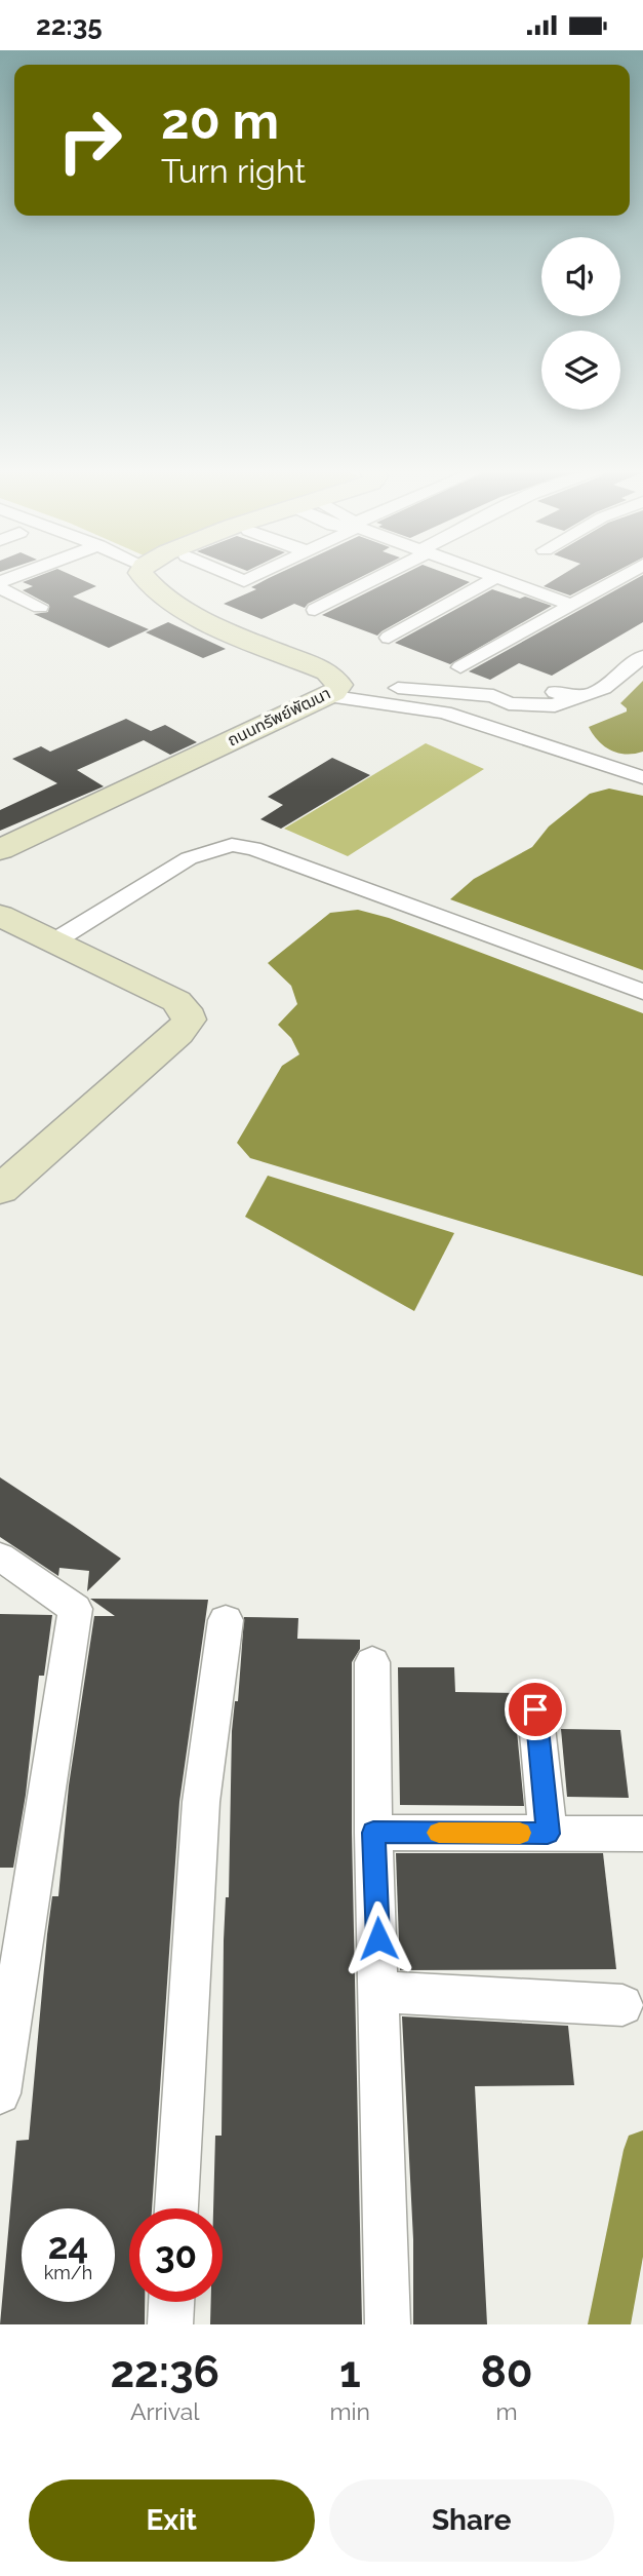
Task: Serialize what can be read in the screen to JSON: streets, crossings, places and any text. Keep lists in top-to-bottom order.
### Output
{
  "streets": {
    "street": ["ถนนทรัพย์พัฒนา"]
  },
  "page": {
    "status": "22:35",
    "turn": ["20 m", "Turn right"],
    "speed": "24 km/h",
    "limit": "30",
    "eta": [
      "22:36",
      "Arrival",
      "1",
      "min",
      "80",
      "m"
    ],
    "buttons": ["Exit", "Share"]
  }
}
